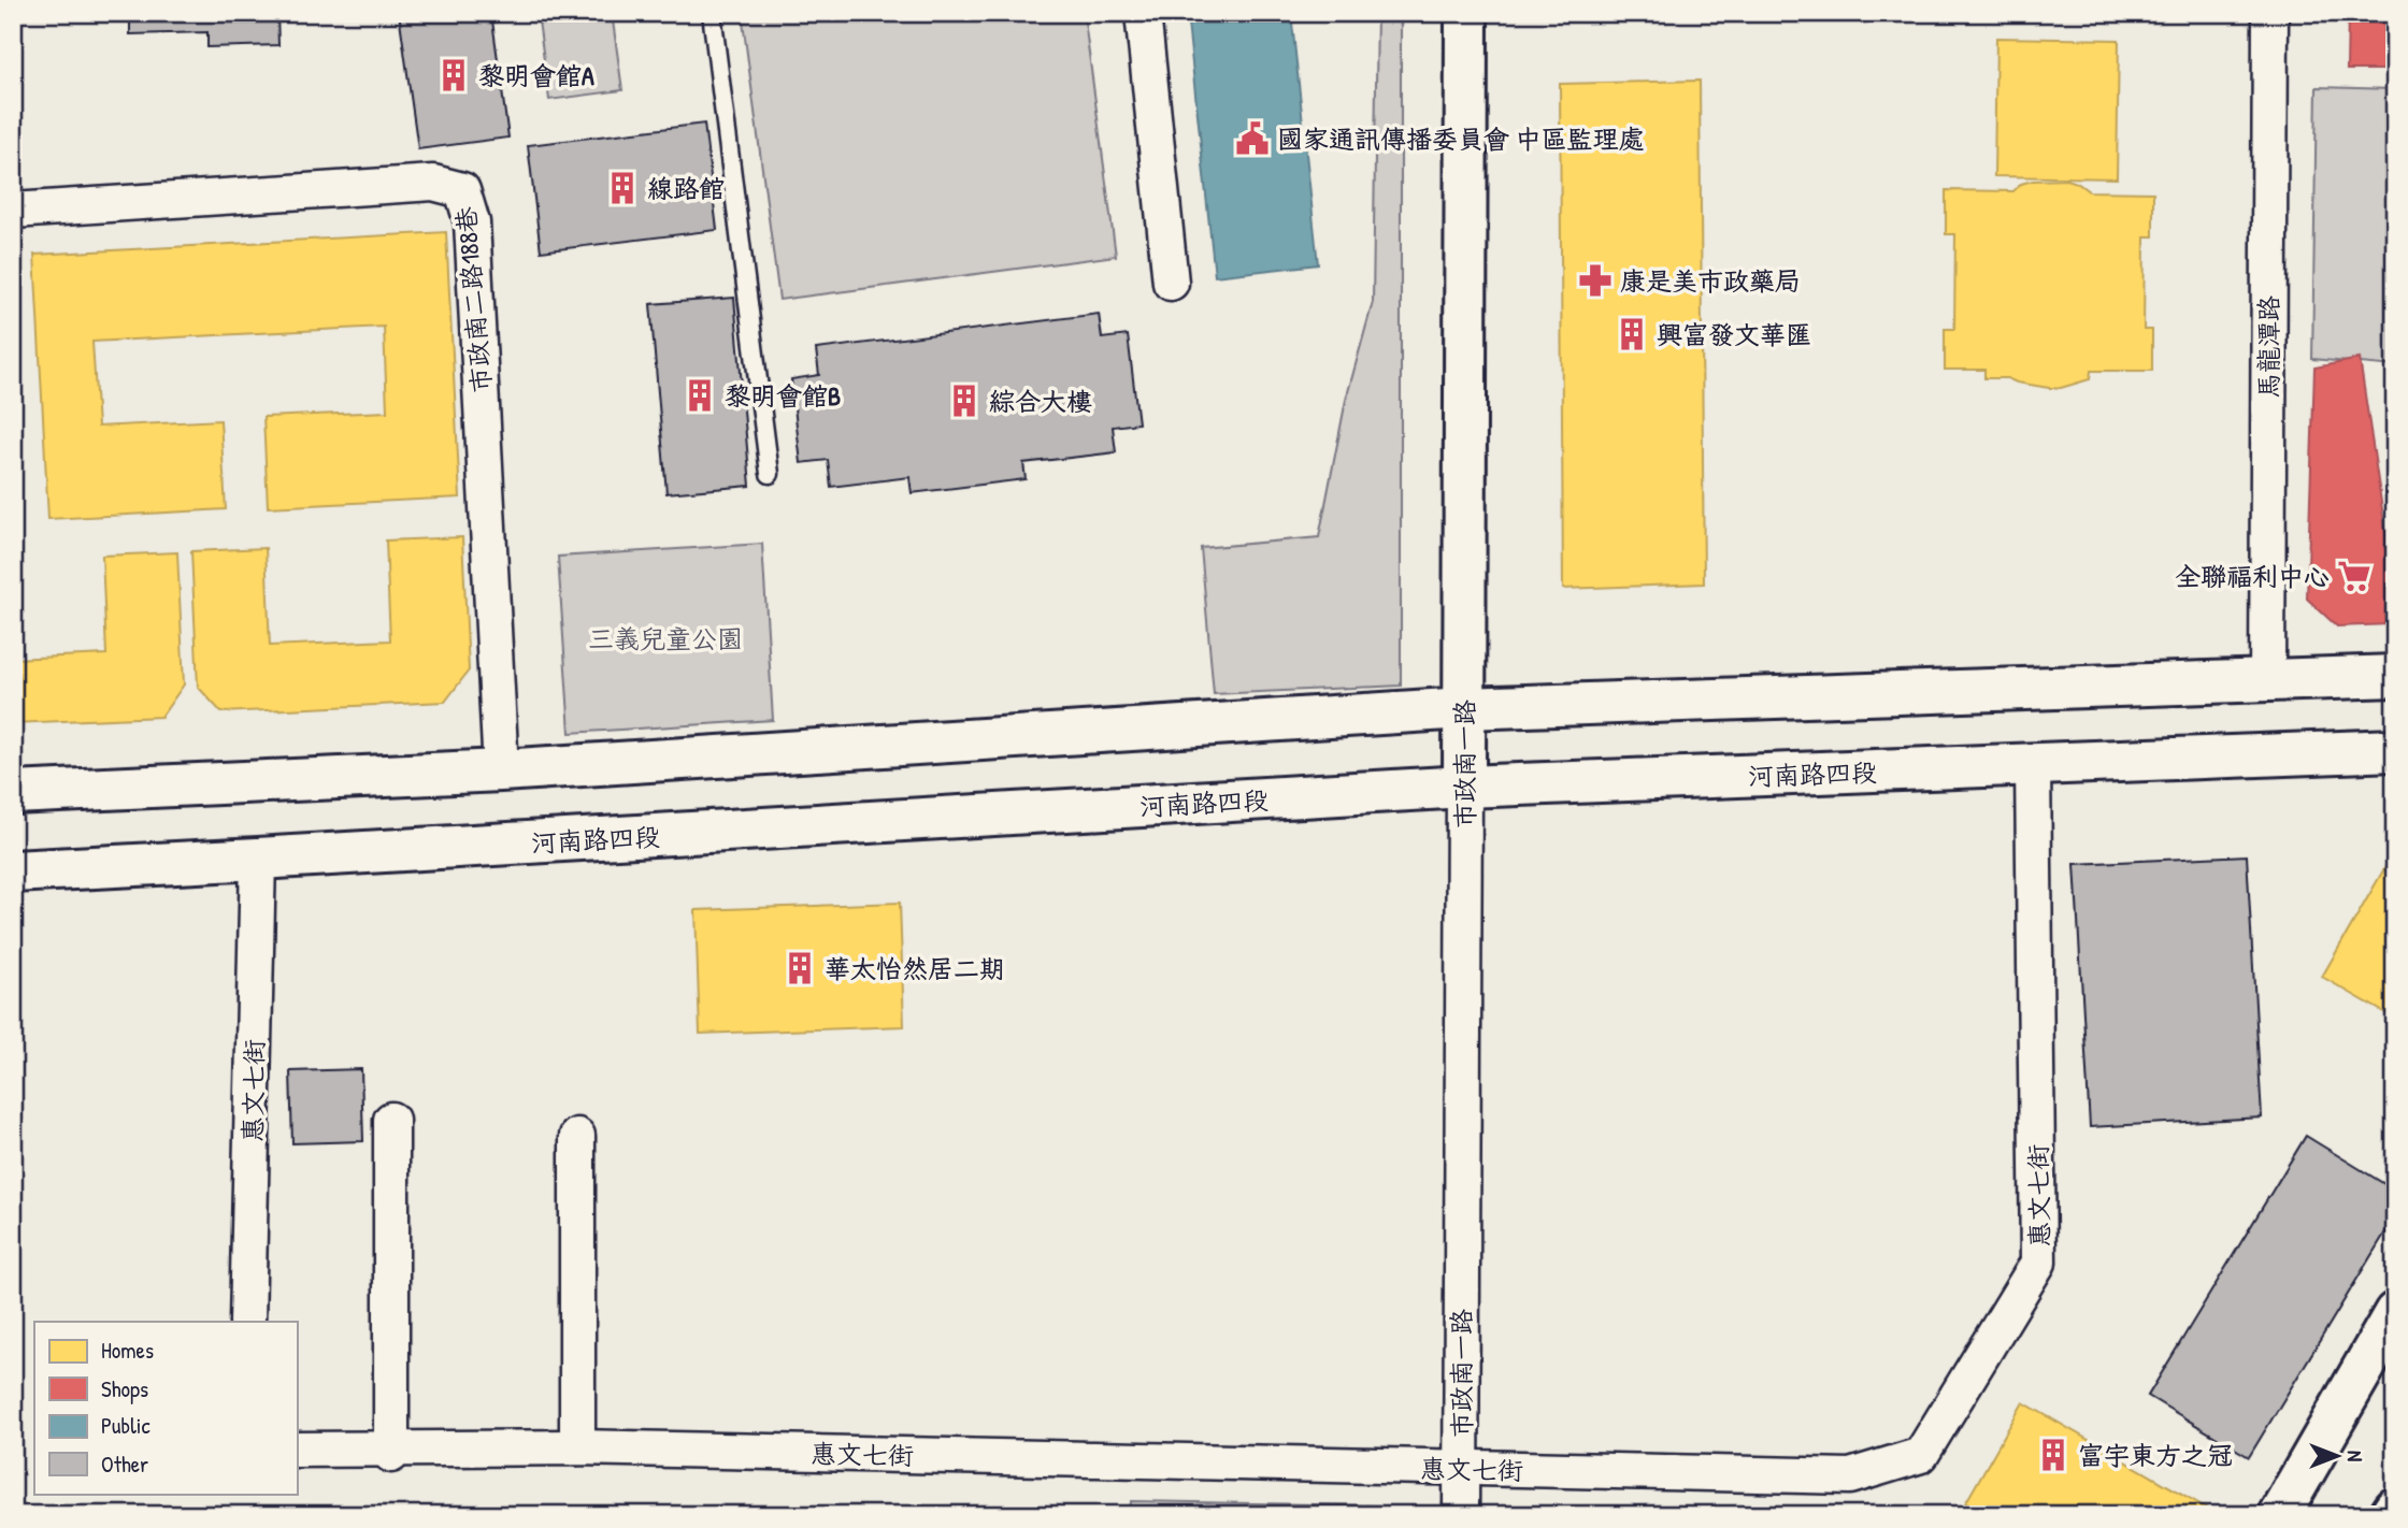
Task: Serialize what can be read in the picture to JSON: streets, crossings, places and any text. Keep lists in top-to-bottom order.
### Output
{
  "streets": {
    "street": [
      "市政南二路188巷",
      "馬龍潭路",
      "市政南一路",
      "河南路四段",
      "惠文七街"
    ]
  },
  "crossings": [
    ["市政南一路", "河南路四段"],
    ["市政南一路", "惠文七街"],
    ["河南路四段", "惠文七街"]
  ],
  "parks": ["三義兒童公園"],
  "places": {
    "building": [
      "黎明會館A",
      "線路館",
      "興富發文華匯",
      "黎明會館B",
      "綜合大樓",
      "華太怡然居二期",
      "富宇東方之冠"
    ],
    "public building": ["國家通訊傳播委員會 中區監理處"],
    "pharmacy": ["康是美市政藥局"],
    "supermarket": ["全聯福利中心"]
  },
  "legend": [
    "Homes",
    "Shops",
    "Public",
    "Other"
  ],
  "north": "right"
}
